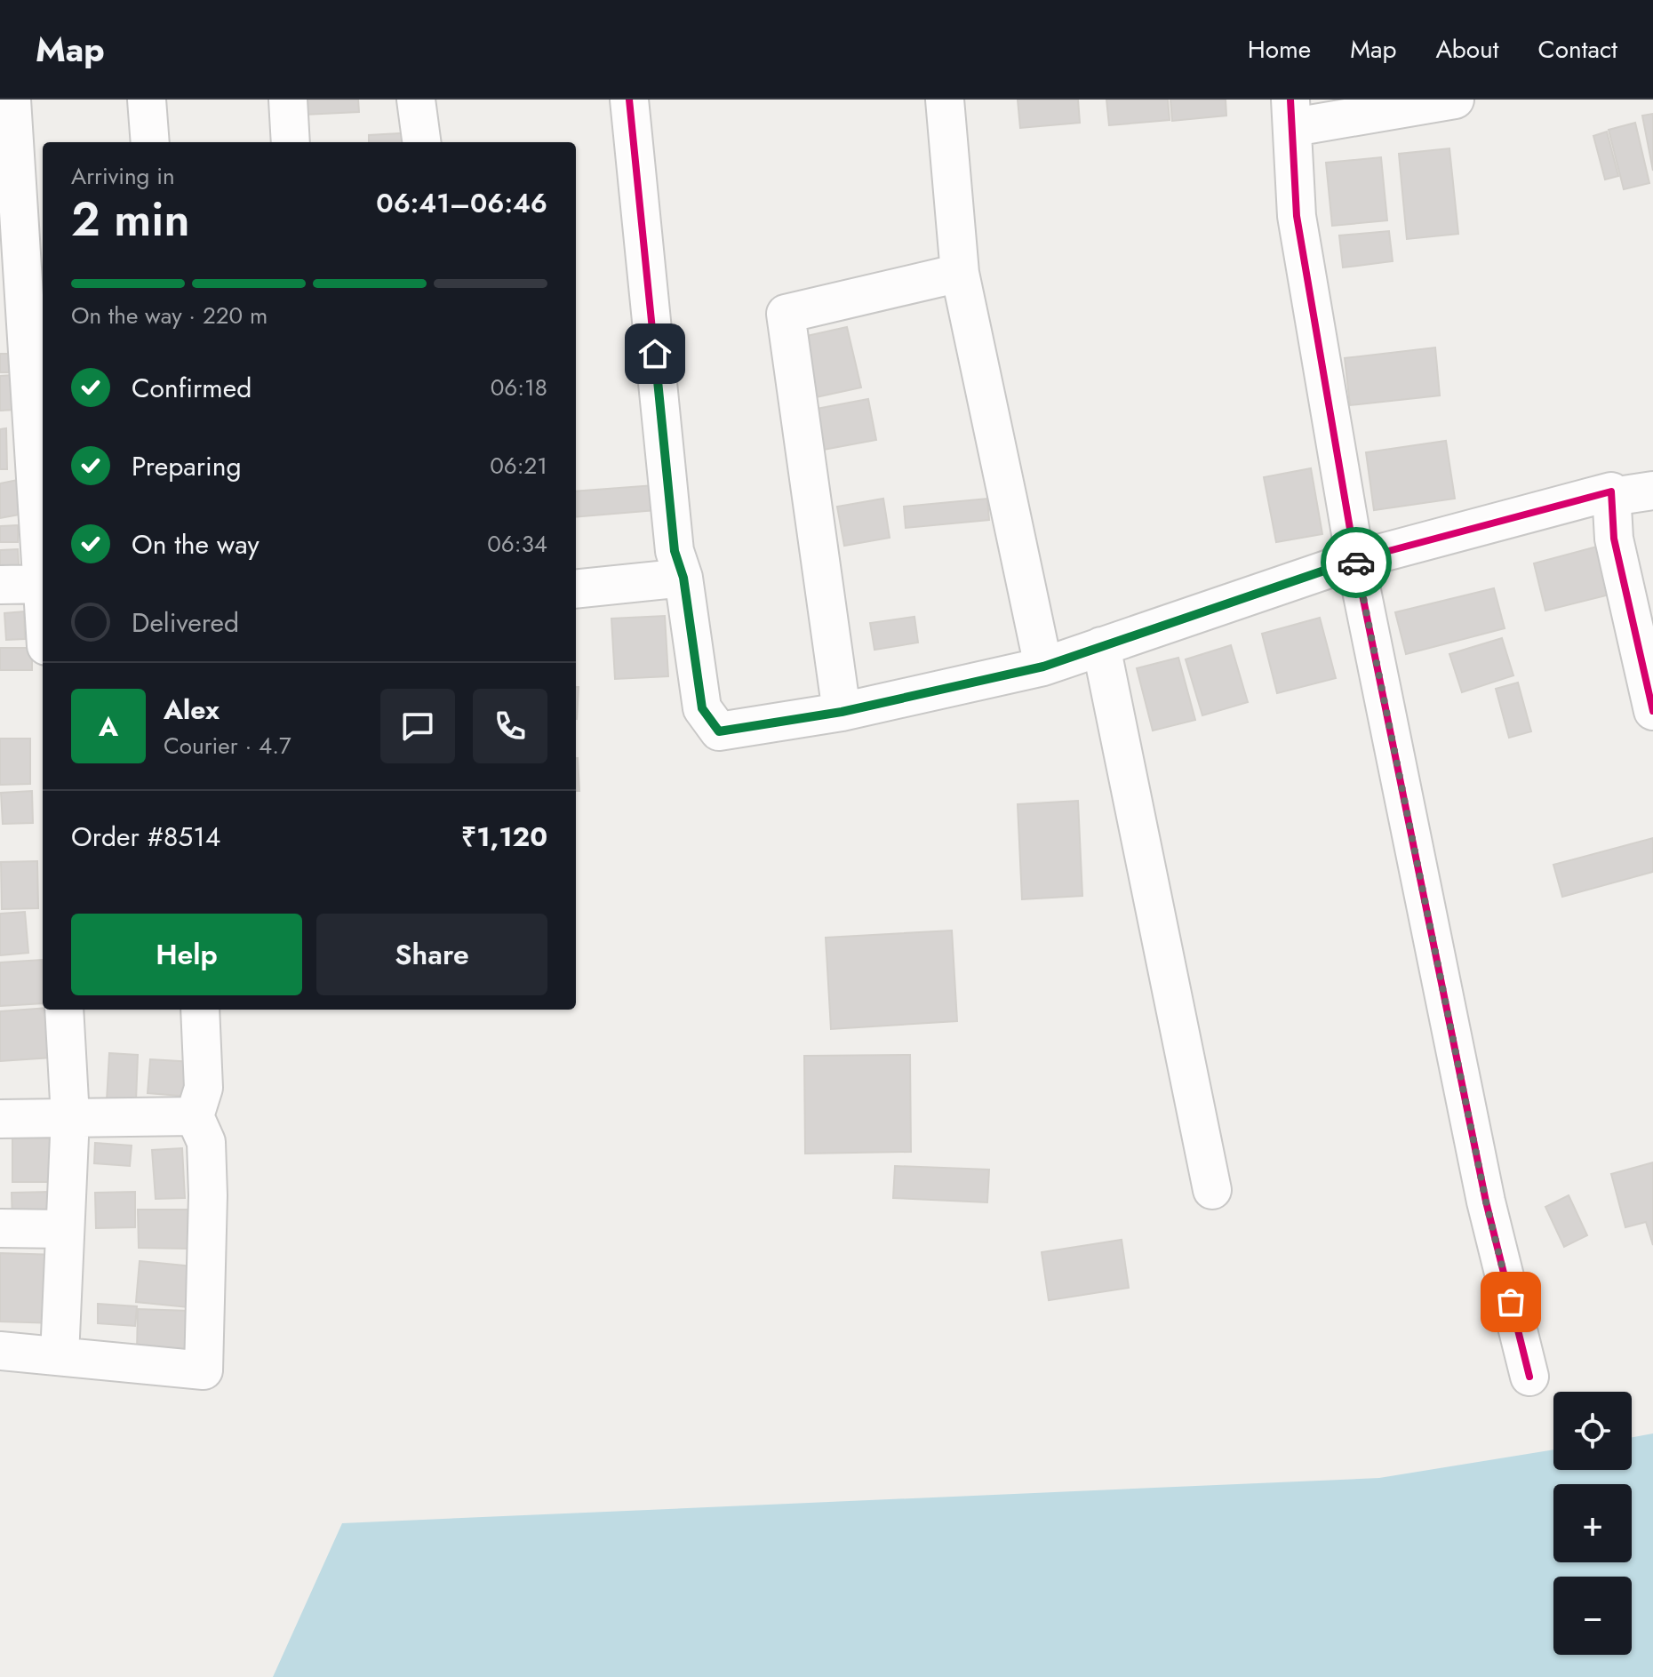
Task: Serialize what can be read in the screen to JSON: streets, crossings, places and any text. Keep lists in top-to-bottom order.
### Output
{
  "page": {
    "header": "Map",
    "nav": [
      "Home",
      "Map",
      "About",
      "Contact"
    ],
    "heading": ["2 min", "Arriving in", "06:41–06:46"],
    "panel": [
      "Alex",
      "Courier · 4.7",
      "Order #8514",
      "₹1,120"
    ],
    "bar": "On the way · 220 m",
    "list": [
      ["Confirmed", "06:18"],
      ["Preparing", "06:21"],
      ["On the way", "06:34"],
      "Delivered"
    ],
    "round": "A",
    "buttons": ["Help", "Share"],
    "map_buttons": ["+", "−"]
  }
}
